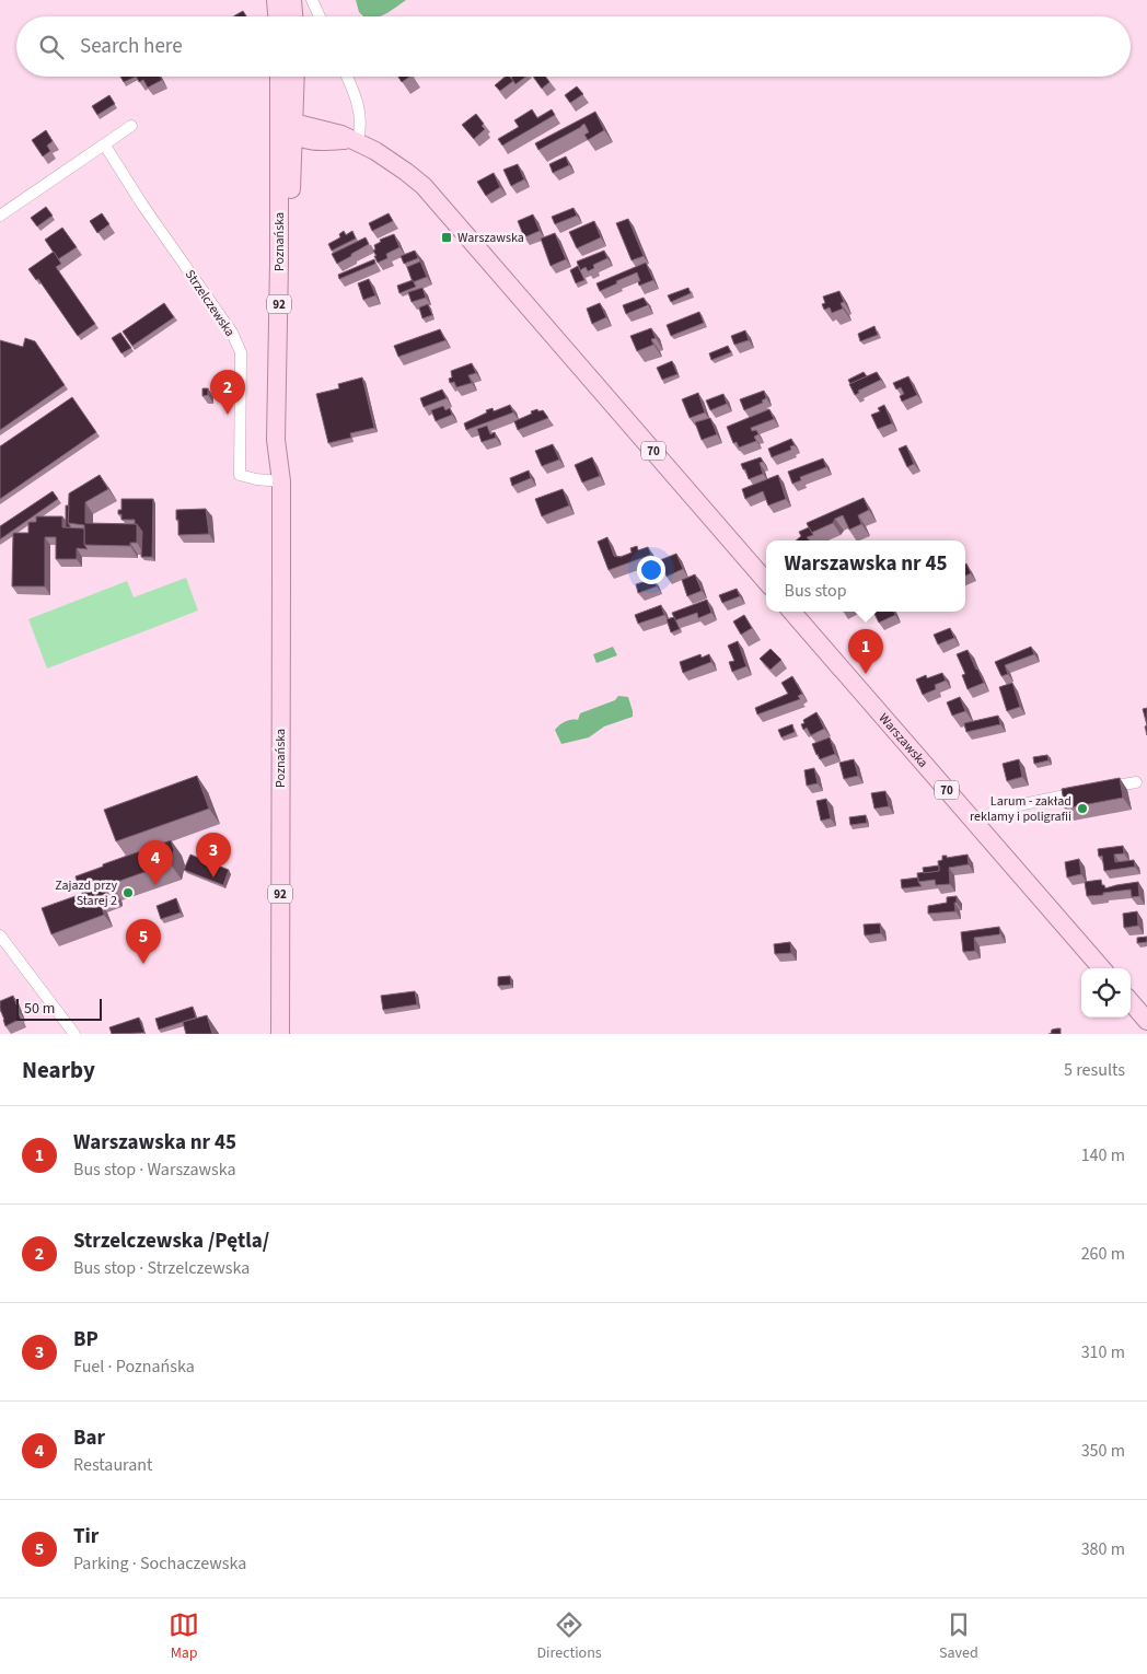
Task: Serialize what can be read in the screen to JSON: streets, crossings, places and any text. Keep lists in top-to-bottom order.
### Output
{
  "streets": {
    "main road": [
      "Poznańska",
      "92",
      "70",
      "Warszawska"
    ],
    "street": ["Strzelczewska"]
  },
  "crossings": [
    ["Poznańska", "Strzelczewska"],
    ["Poznańska", "70"]
  ],
  "places": {
    "transit": ["Warszawska"],
    "other": ["Larum - zakład reklamy i poligrafii", "Zajazd przy Starej 2"]
  },
  "scale_bar": "50 m",
  "page": {
    "search": "Search here",
    "pins": [
      "2",
      "1",
      "3",
      "4",
      "5"
    ],
    "popup": ["Warszawska nr 45", "Bus stop"],
    "scale": "50 m",
    "heading": ["Nearby", "5 results"],
    "list": [
      {
        "mark": "1",
        "name": "Warszawska nr 45",
        "note": "Bus stop · Warszawska",
        "value": "140 m"
      },
      {
        "mark": "2",
        "name": "Strzelczewska /Pętla/",
        "note": "Bus stop · Strzelczewska",
        "value": "260 m"
      },
      {
        "mark": "3",
        "name": "BP",
        "note": "Fuel · Poznańska",
        "value": "310 m"
      },
      {
        "mark": "4",
        "name": "Bar",
        "note": "Restaurant",
        "value": "350 m"
      },
      {
        "mark": "5",
        "name": "Tir",
        "note": "Parking · Sochaczewska",
        "value": "380 m"
      }
    ],
    "nav": ["Map", "Directions", "Saved"]
  }
}
